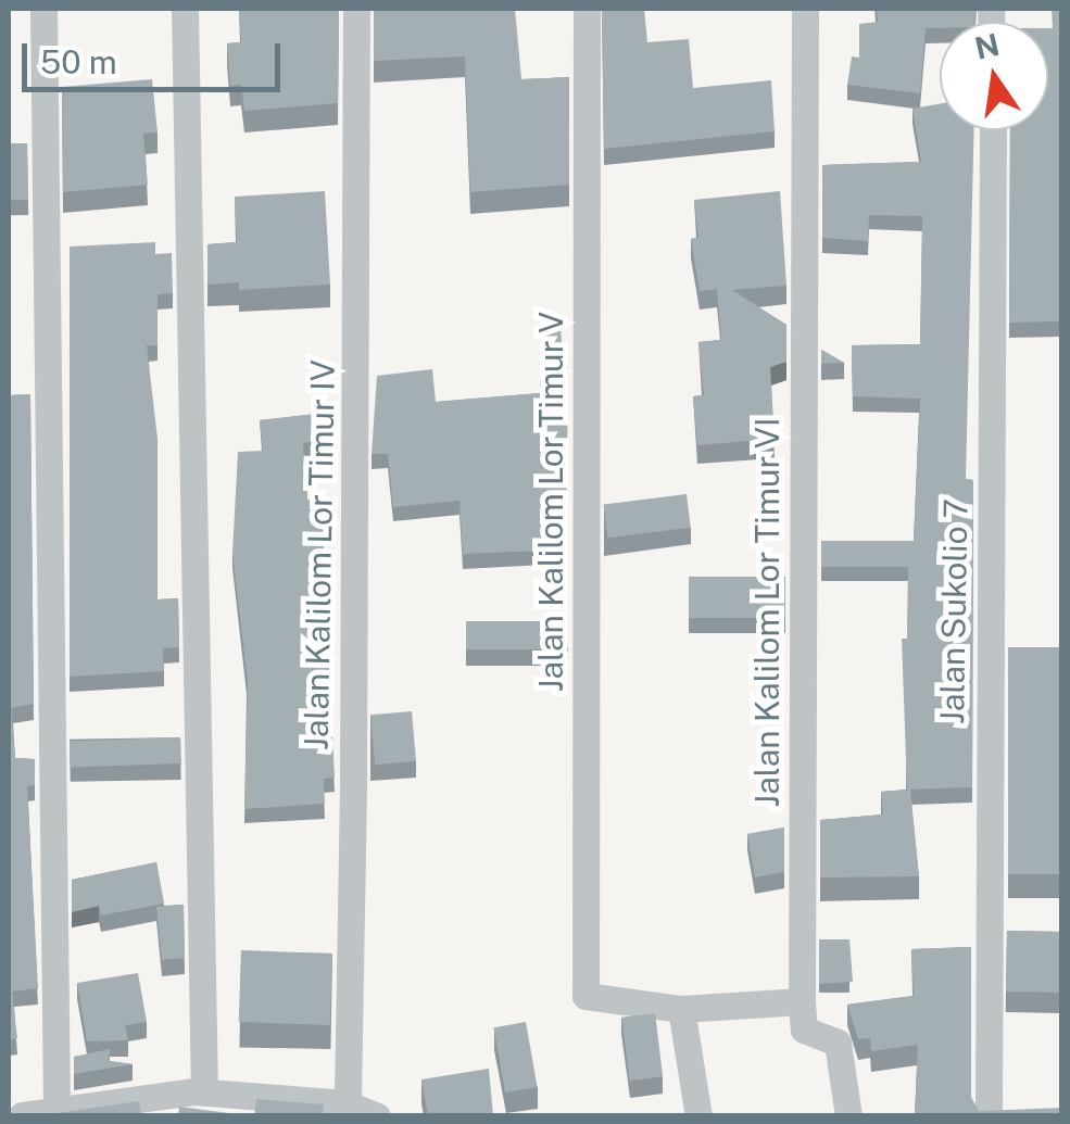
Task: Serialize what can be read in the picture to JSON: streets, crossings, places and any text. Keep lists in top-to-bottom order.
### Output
{
  "streets": {
    "street": [
      "Jalan Kalilom Lor Timur V",
      "Jalan Kalilom Lor Timur IV",
      "Jalan Sukolio 7",
      "Jalan Kalilom Lor Timur VI"
    ]
  },
  "scale_bar": "50 m",
  "north": "top"
}
